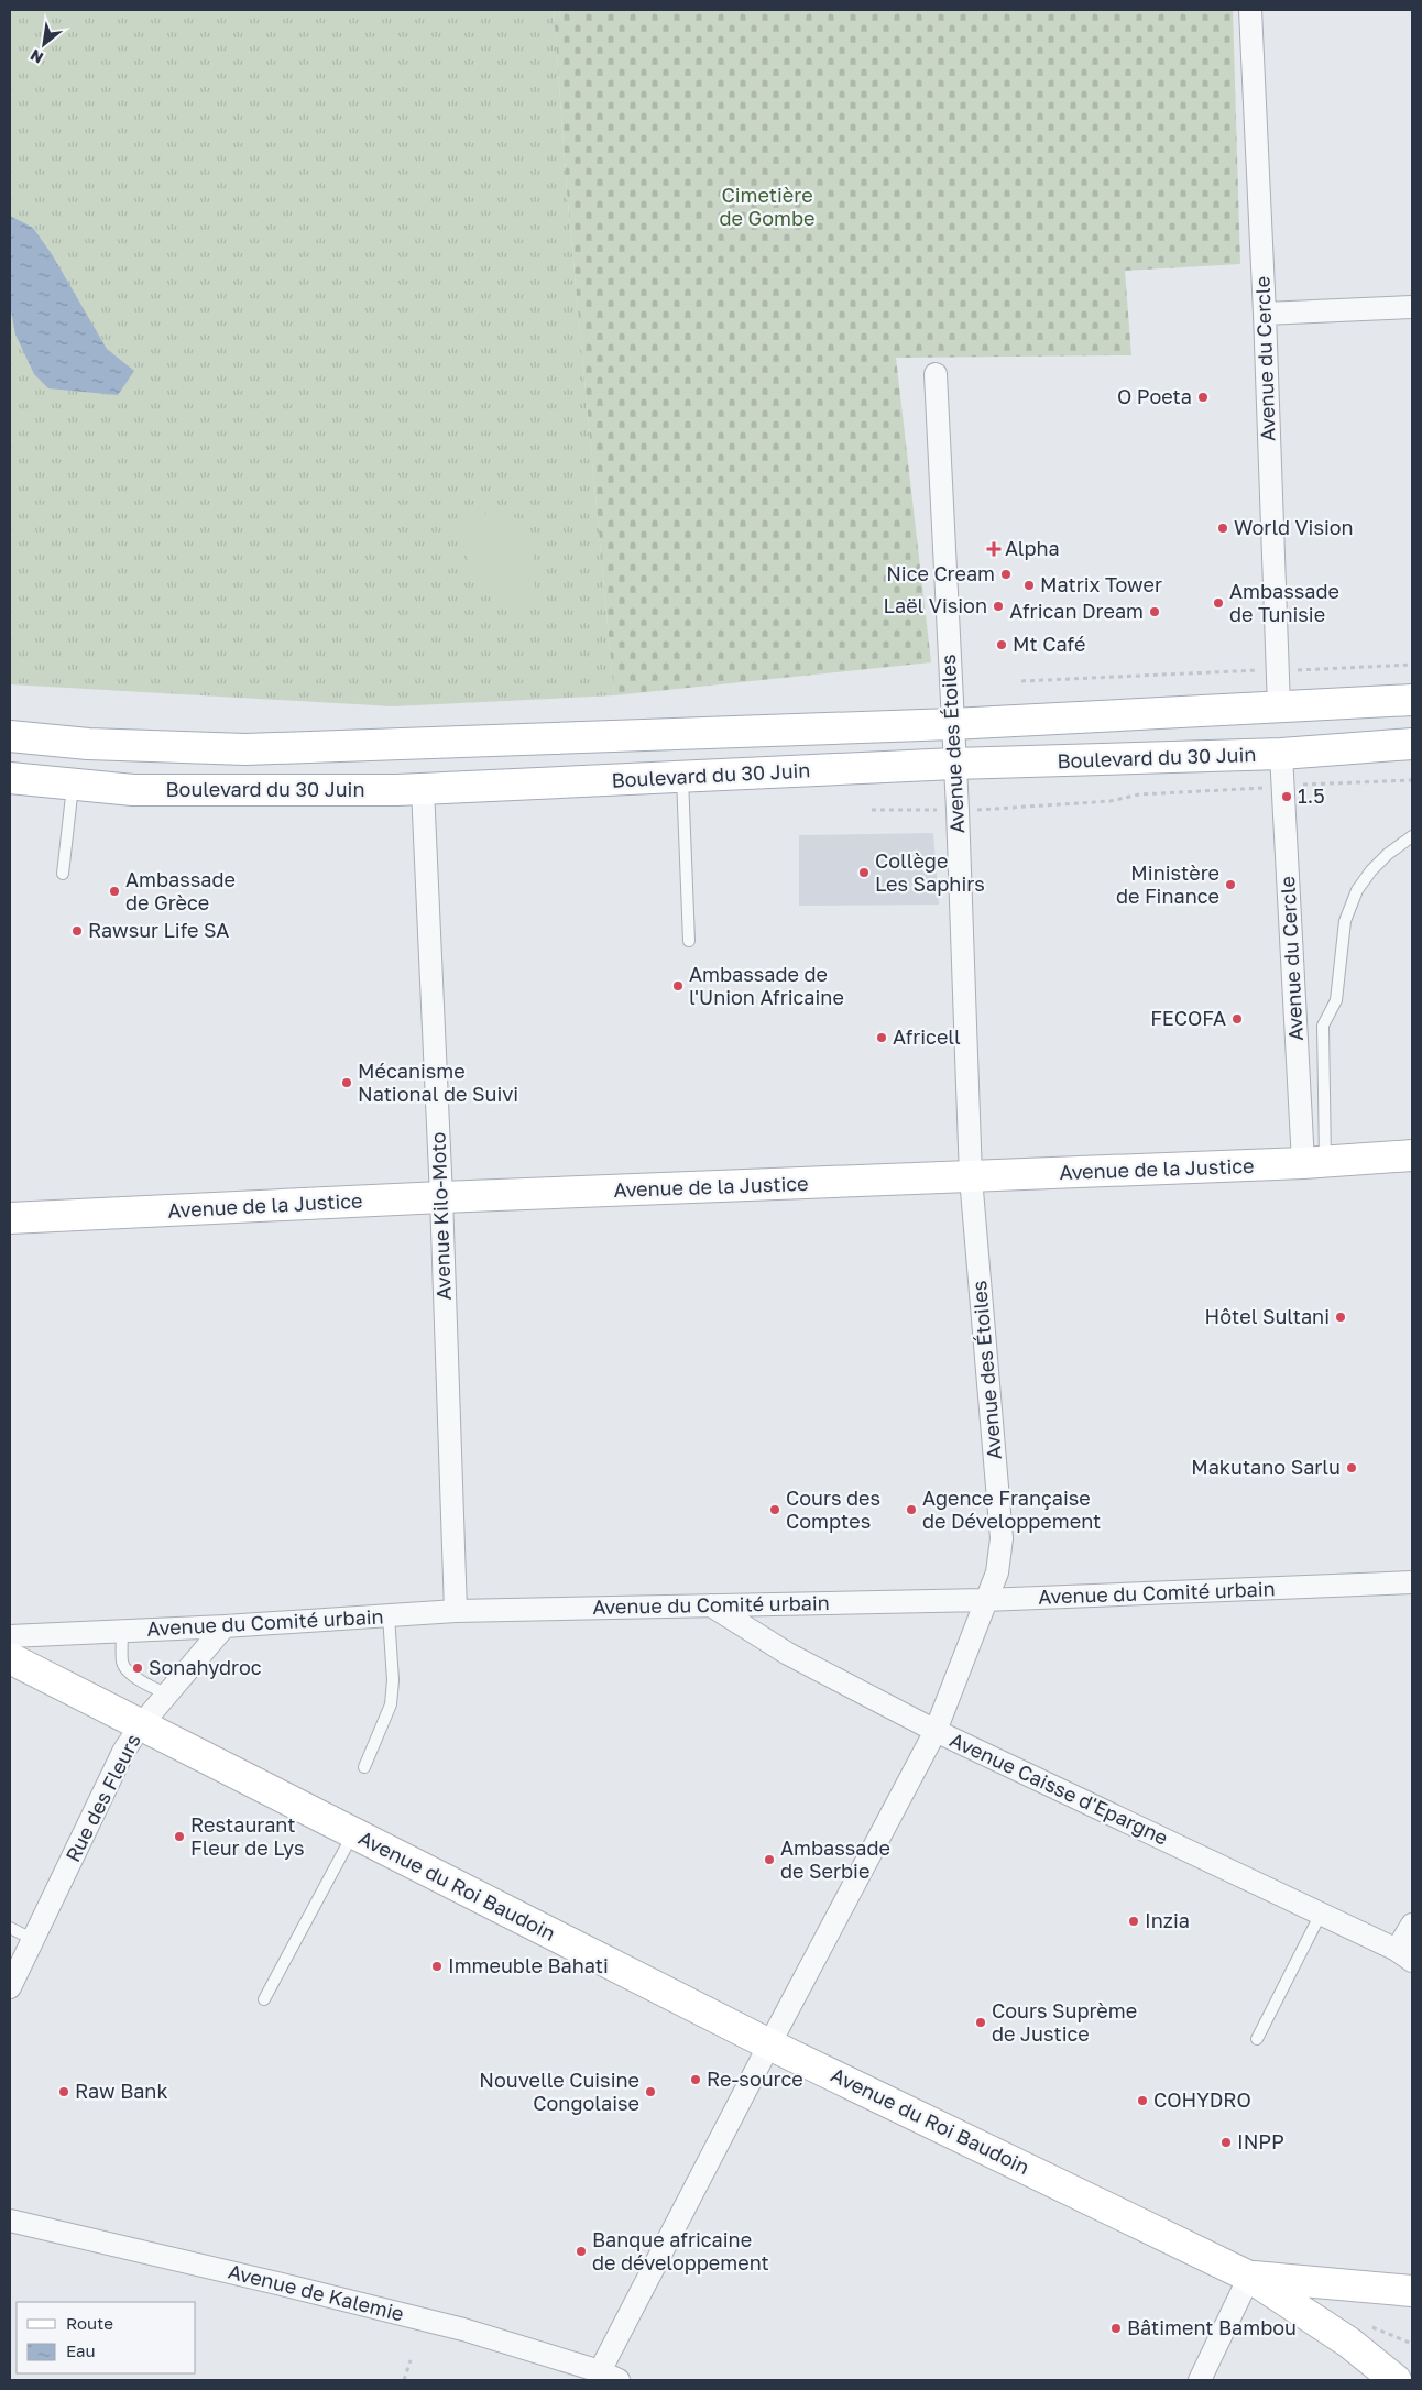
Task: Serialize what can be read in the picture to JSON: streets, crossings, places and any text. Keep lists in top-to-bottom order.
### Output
{
  "streets": {
    "main road": ["Boulevard du 30 Juin", "Avenue de la Justice", "Avenue du Roi Baudoin"],
    "street": [
      "Avenue du Cercle",
      "Avenue des Étoiles",
      "Avenue Kilo-Moto",
      "Avenue du Comité urbain",
      "Avenue Caisse d'Epargne",
      "Rue des Fleurs",
      "Avenue de Kalemie"
    ]
  },
  "crossings": [
    ["Avenue du Cercle", "Boulevard du 30 Juin"],
    ["Avenue du Cercle", "Avenue de la Justice"],
    ["Avenue des Étoiles", "Boulevard du 30 Juin"],
    ["Avenue des Étoiles", "Avenue de la Justice"],
    ["Avenue des Étoiles", "Avenue du Comité urbain"],
    ["Avenue des Étoiles", "Avenue Caisse d'Epargne"],
    ["Avenue des Étoiles", "Avenue du Roi Baudoin"],
    ["Avenue des Étoiles", "Avenue de Kalemie"],
    ["Boulevard du 30 Juin", "Avenue Kilo-Moto"],
    ["Avenue de la Justice", "Avenue Kilo-Moto"],
    ["Avenue Kilo-Moto", "Avenue du Comité urbain"],
    ["Avenue du Comité urbain", "Avenue Caisse d'Epargne"],
    ["Avenue du Comité urbain", "Rue des Fleurs"],
    ["Rue des Fleurs", "Avenue du Roi Baudoin"]
  ],
  "parks": ["Cimetière de Gombe"],
  "places": {
    "other": [
      "O Poeta",
      "World Vision",
      "Nice Cream",
      "Matrix Tower",
      "Ambassade de Tunisie",
      "Laël Vision",
      "African Dream",
      "Mt Café",
      "1.5",
      "Collège Les Saphirs",
      "Ministère de Finance",
      "Ambassade de Grèce",
      "Rawsur Life SA",
      "Ambassade de l'Union Africaine",
      "FECOFA",
      "Africell",
      "Mécanisme National de Suivi",
      "Hôtel Sultani",
      "Makutano Sarlu",
      "Cours des Comptes",
      "Agence Française de Développement",
      "Sonahydroc",
      "Restaurant Fleur de Lys",
      "Ambassade de Serbie",
      "Inzia",
      "Immeuble Bahati",
      "Cours Suprème de Justice",
      "Re-source",
      "Raw Bank",
      "Nouvelle Cuisine Congolaise",
      "COHYDRO",
      "INPP",
      "Banque africaine de développement",
      "Bâtiment Bambou"
    ],
    "health": ["Alpha"]
  },
  "legend": ["Route", "Eau"],
  "north": "bottom left"
}
